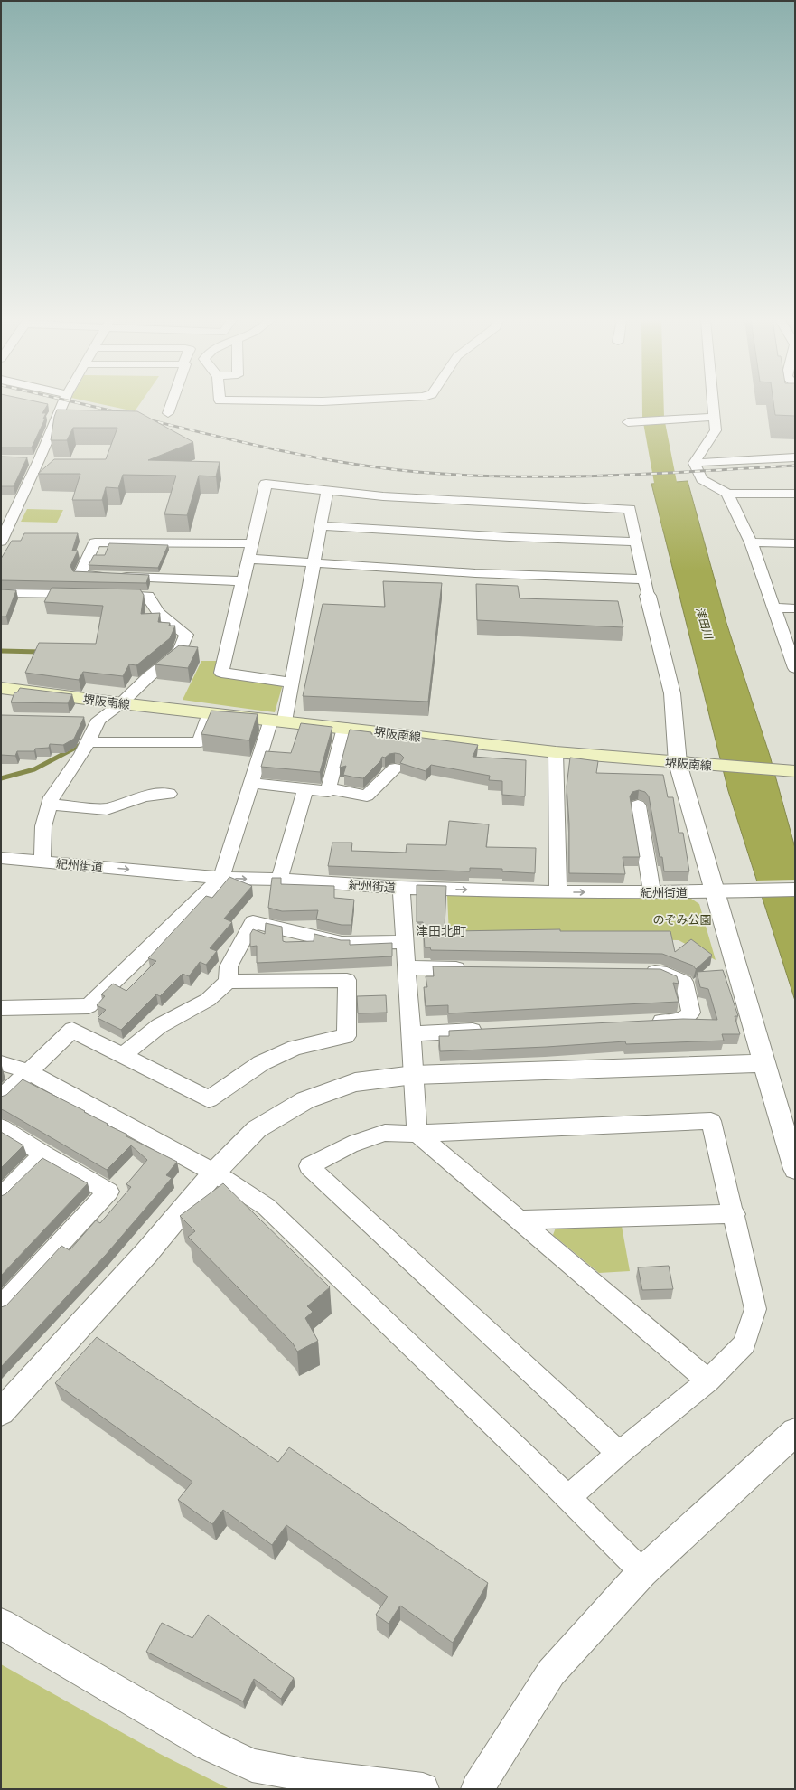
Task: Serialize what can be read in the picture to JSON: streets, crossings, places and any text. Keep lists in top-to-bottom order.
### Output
{
  "streets": {
    "main road": ["堺阪南線"],
    "street": ["紀州街道"]
  },
  "districts": ["津田北町"],
  "water": ["津田川"],
  "parks": ["のぞみ公園"]
}
